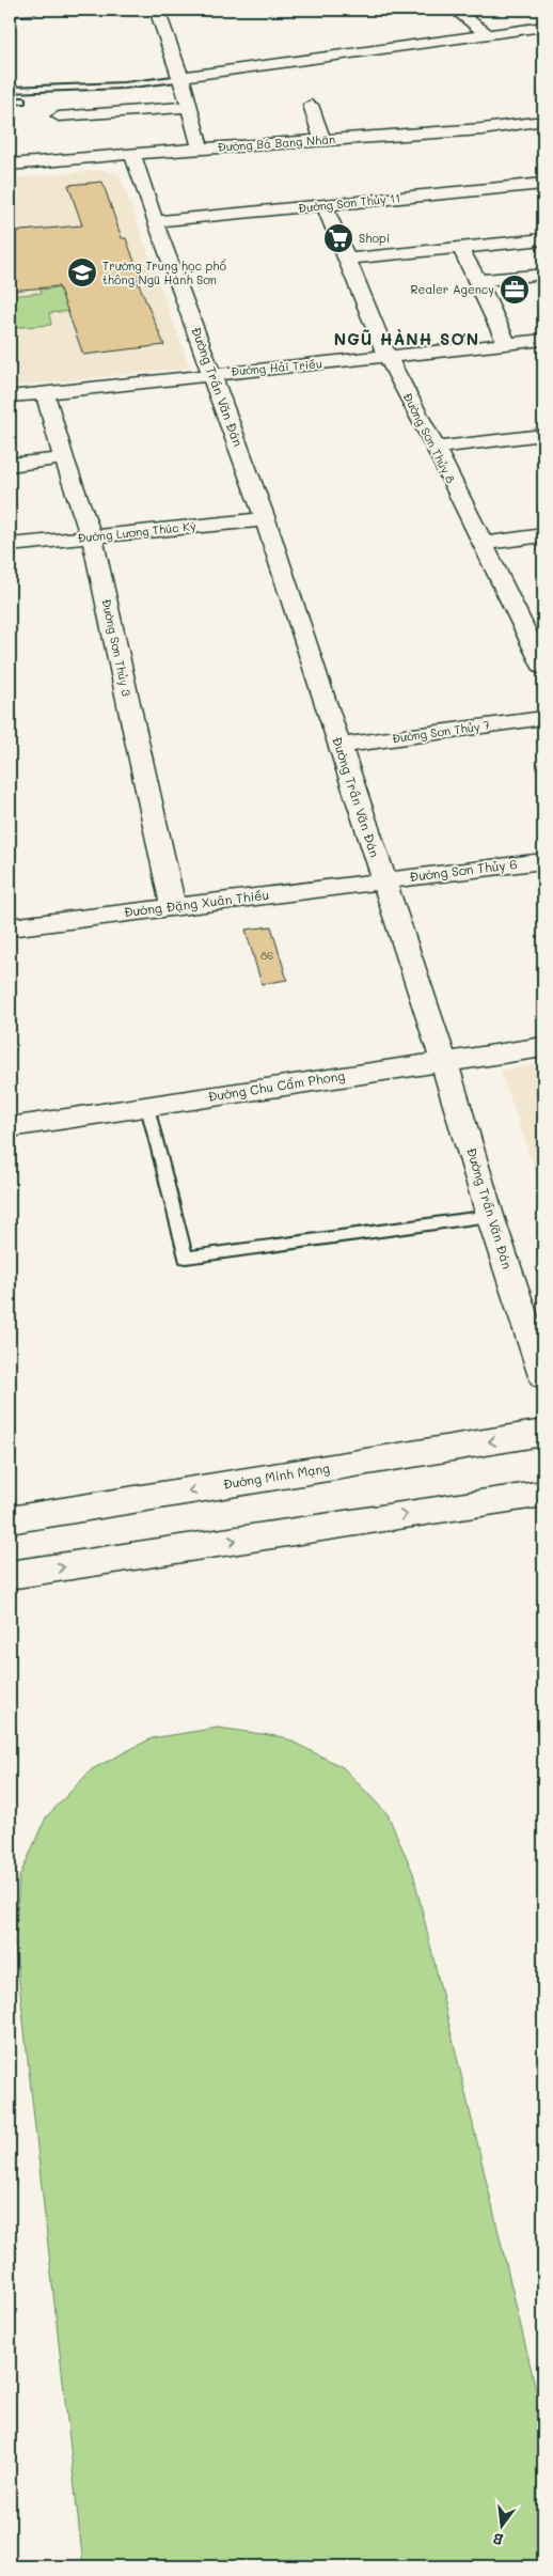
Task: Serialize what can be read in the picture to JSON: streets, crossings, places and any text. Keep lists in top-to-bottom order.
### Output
{
  "streets": {
    "street": [
      "Đường Bà Bang Nhãn",
      "Đường Sơn Thủy 11",
      "Đường Hải Triều",
      "Đường Trần Văn Đán",
      "Đường Sơn Thủy 8",
      "Đường Lương Thúc Kỳ",
      "Đường Sơn Thủy 3",
      "Đường Sơn Thủy 7",
      "Đường Sơn Thủy 6",
      "Đường Đặng Xuân Thiều",
      "Đường Chu Cẩm Phong",
      "Đường Minh Mạng"
    ]
  },
  "crossings": [
    ["Đường Bà Bang Nhãn", "Đường Trần Văn Đán"],
    ["Đường Sơn Thủy 11", "Đường Trần Văn Đán"],
    ["Đường Sơn Thủy 11", "Đường Sơn Thủy 8"],
    ["Đường Hải Triều", "Đường Trần Văn Đán"],
    ["Đường Hải Triều", "Đường Sơn Thủy 8"],
    ["Đường Hải Triều", "Đường Sơn Thủy 3"],
    ["Đường Trần Văn Đán", "Đường Lương Thúc Kỳ"],
    ["Đường Trần Văn Đán", "Đường Sơn Thủy 7"],
    ["Đường Trần Văn Đán", "Đường Sơn Thủy 6"],
    ["Đường Trần Văn Đán", "Đường Đặng Xuân Thiều"],
    ["Đường Trần Văn Đán", "Đường Chu Cẩm Phong"],
    ["Đường Lương Thúc Kỳ", "Đường Sơn Thủy 3"],
    ["Đường Sơn Thủy 3", "Đường Đặng Xuân Thiều"],
    ["Đường Sơn Thủy 6", "Đường Đặng Xuân Thiều"]
  ],
  "districts": ["NGŨ HÀNH SƠN"],
  "places": {
    "supermarket": ["Shopi"],
    "school or university": ["Trường Trung học phổ thông Ngũ Hành Sơn"],
    "office": ["Realer Agency"]
  },
  "house_numbers": ["86"],
  "north": "bottom"
}
